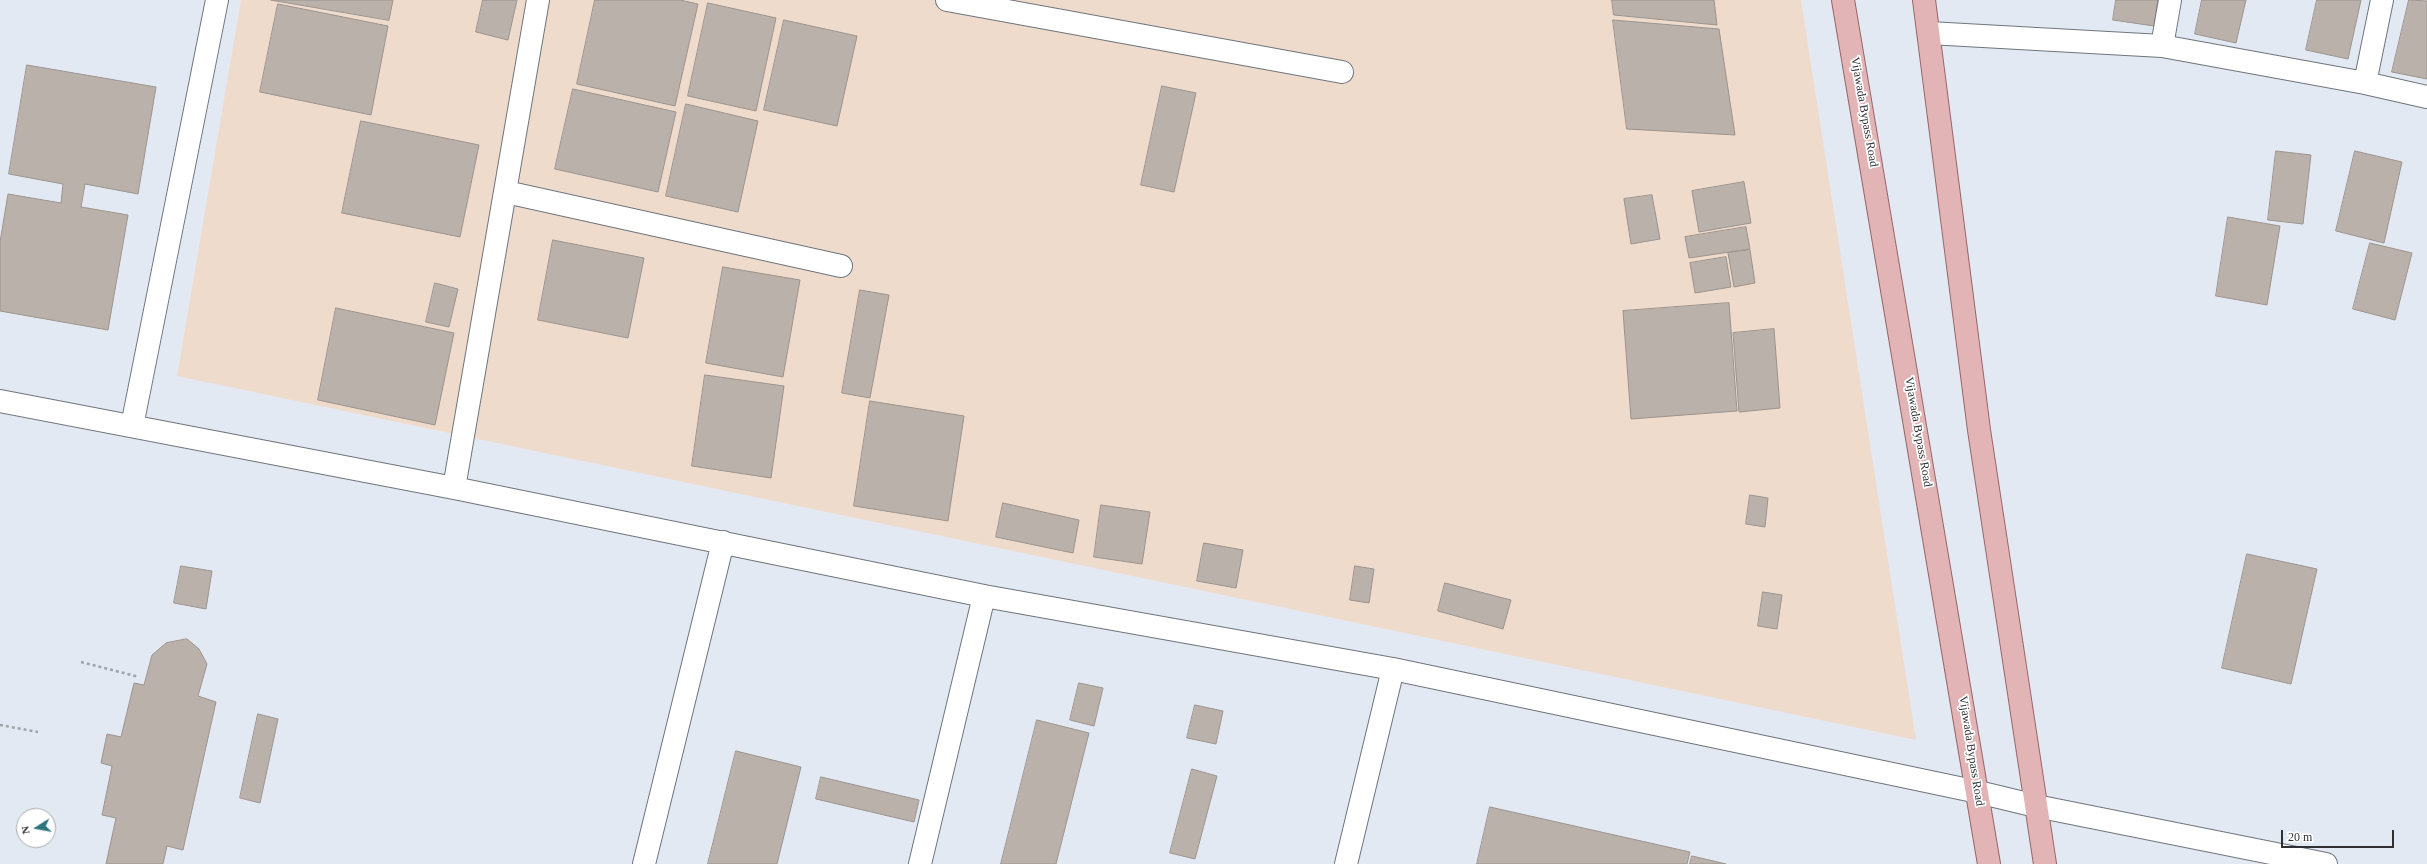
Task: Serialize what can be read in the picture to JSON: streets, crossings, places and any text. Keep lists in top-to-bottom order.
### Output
{
  "streets": {
    "main road": ["Vijawada Bypass Road"]
  },
  "scale_bar": "20 m",
  "north": "left"
}
